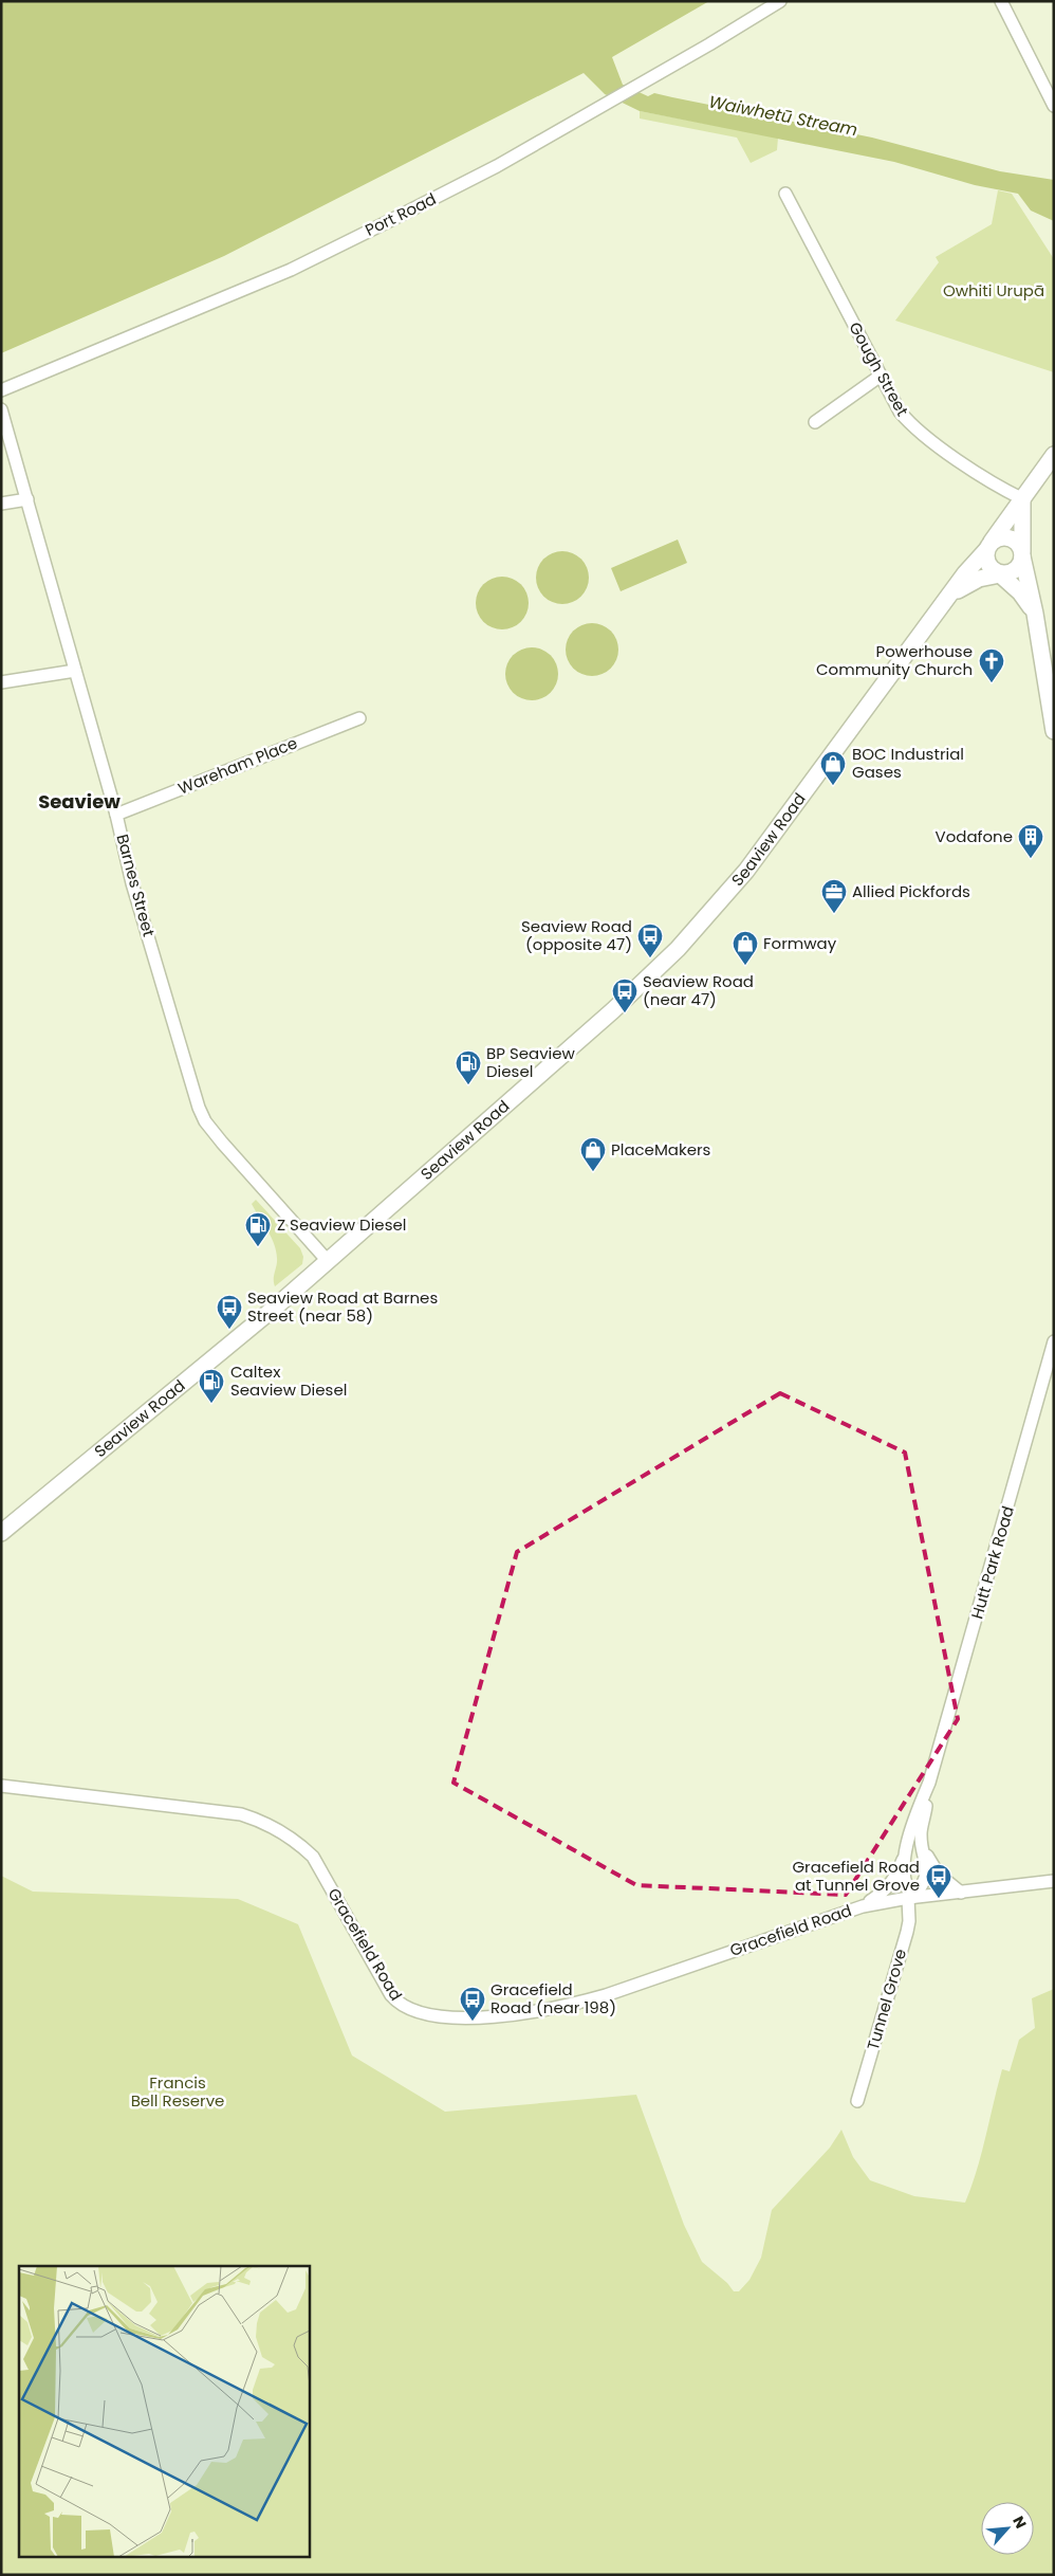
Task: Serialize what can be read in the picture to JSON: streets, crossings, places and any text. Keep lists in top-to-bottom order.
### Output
{
  "streets": {
    "main road": ["Seaview Road"],
    "street": [
      "Port Road",
      "Gough Street",
      "Wareham Place",
      "Barnes Street",
      "Hutt Park Road",
      "Gracefield Road",
      "Tunnel Grove"
    ]
  },
  "crossings": [
    ["Gough Street", "Seaview Road"],
    ["Wareham Place", "Barnes Street"],
    ["Seaview Road", "Barnes Street"],
    ["Hutt Park Road", "Gracefield Road"],
    ["Hutt Park Road", "Tunnel Grove"],
    ["Gracefield Road", "Tunnel Grove"]
  ],
  "districts": ["Seaview"],
  "water": ["Waiwhetū Stream"],
  "parks": ["Owhiti Urupā", "Francis Bell Reserve"],
  "places": {
    "church": ["Powerhouse Community Church"],
    "shop": ["BOC Industrial Gases", "Formway", "PlaceMakers"],
    "building": ["Vodafone"],
    "office": ["Allied Pickfords"],
    "bus stop": [
      "Seaview Road (opposite 47)",
      "Seaview Road (near 47)",
      "Seaview Road at Barnes Street (near 58)",
      "Gracefield Road at Tunnel Grove",
      "Gracefield Road (near 198)"
    ],
    "fuel station": ["BP Seaview Diesel", "Z Seaview Diesel", "Caltex Seaview Diesel"]
  },
  "north": "top right"
}
